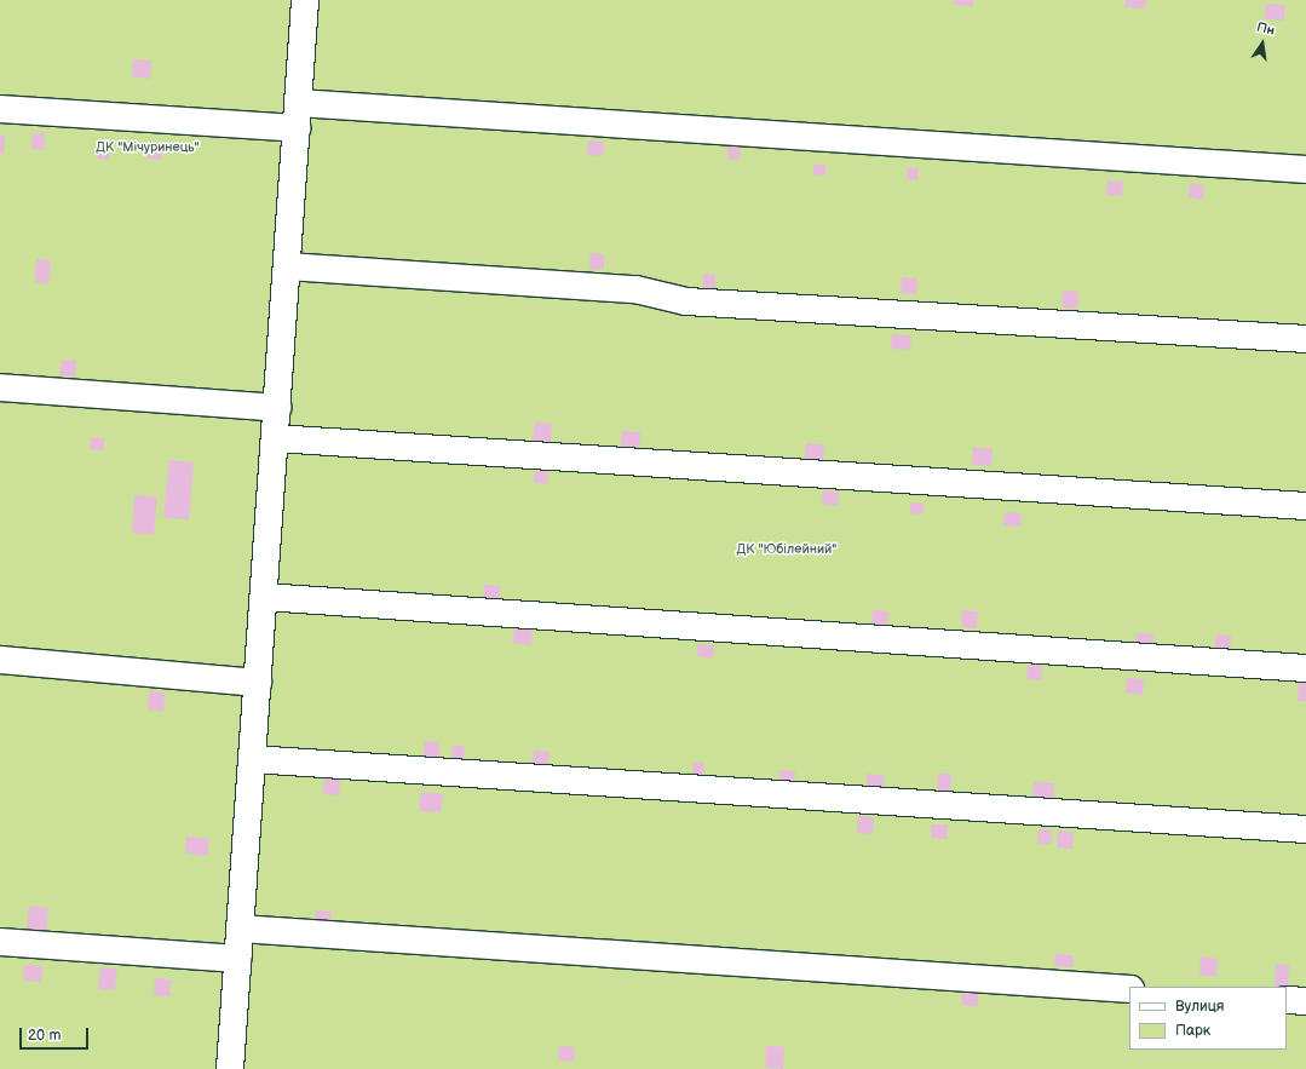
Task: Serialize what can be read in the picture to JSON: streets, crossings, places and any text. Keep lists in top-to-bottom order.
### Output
{
  "parks": ["ДК \"Мічуринець\"", "ДК \"Юбілейний\""],
  "legend": ["Вулиця", "Парк"],
  "scale_bar": "20 m",
  "north": "top"
}
